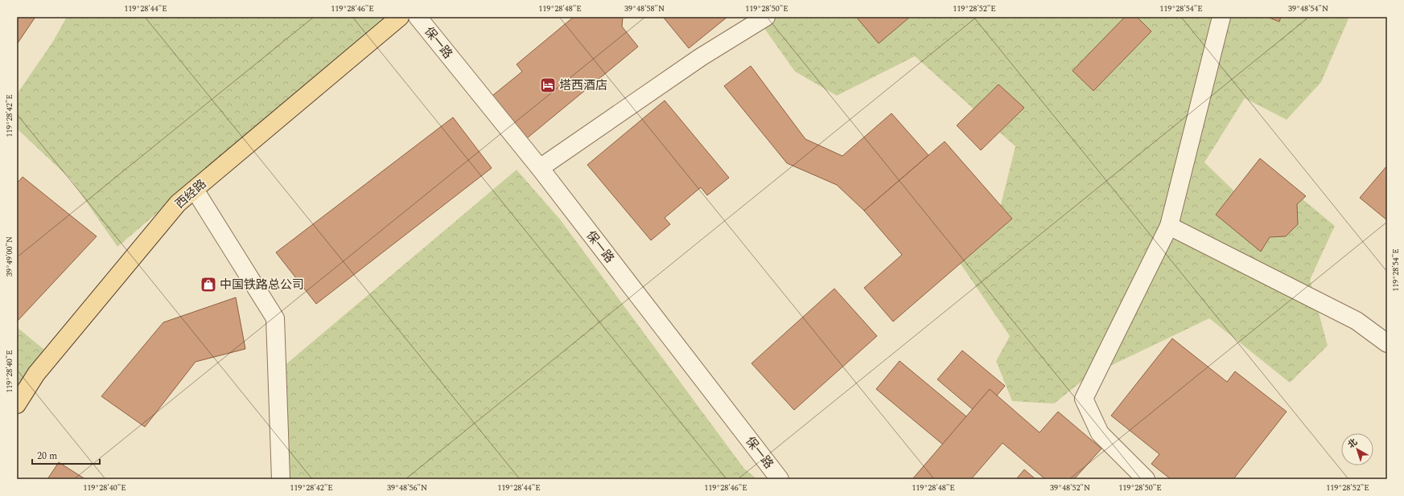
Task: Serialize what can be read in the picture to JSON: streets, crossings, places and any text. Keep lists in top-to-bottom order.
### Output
{
  "streets": {
    "main road": ["西经路"],
    "street": ["保一路"]
  },
  "places": {
    "hotel": ["塔西酒店"],
    "shop": ["中国铁路总公司"]
  },
  "scale_bar": "20 m",
  "north": "top left",
  "coordinates": [
    "119°28'44\"E",
    "119°28'46\"E",
    "119°28'48\"E",
    "39°48'58\"N",
    "119°28'50\"E",
    "119°28'52\"E",
    "119°28'54\"E",
    "39°48'54\"N",
    "119°28'42\"E",
    "39°49'00\"N",
    "119°28'40\"E",
    "39°48'56\"N",
    "39°48'52\"N"
  ]
}
